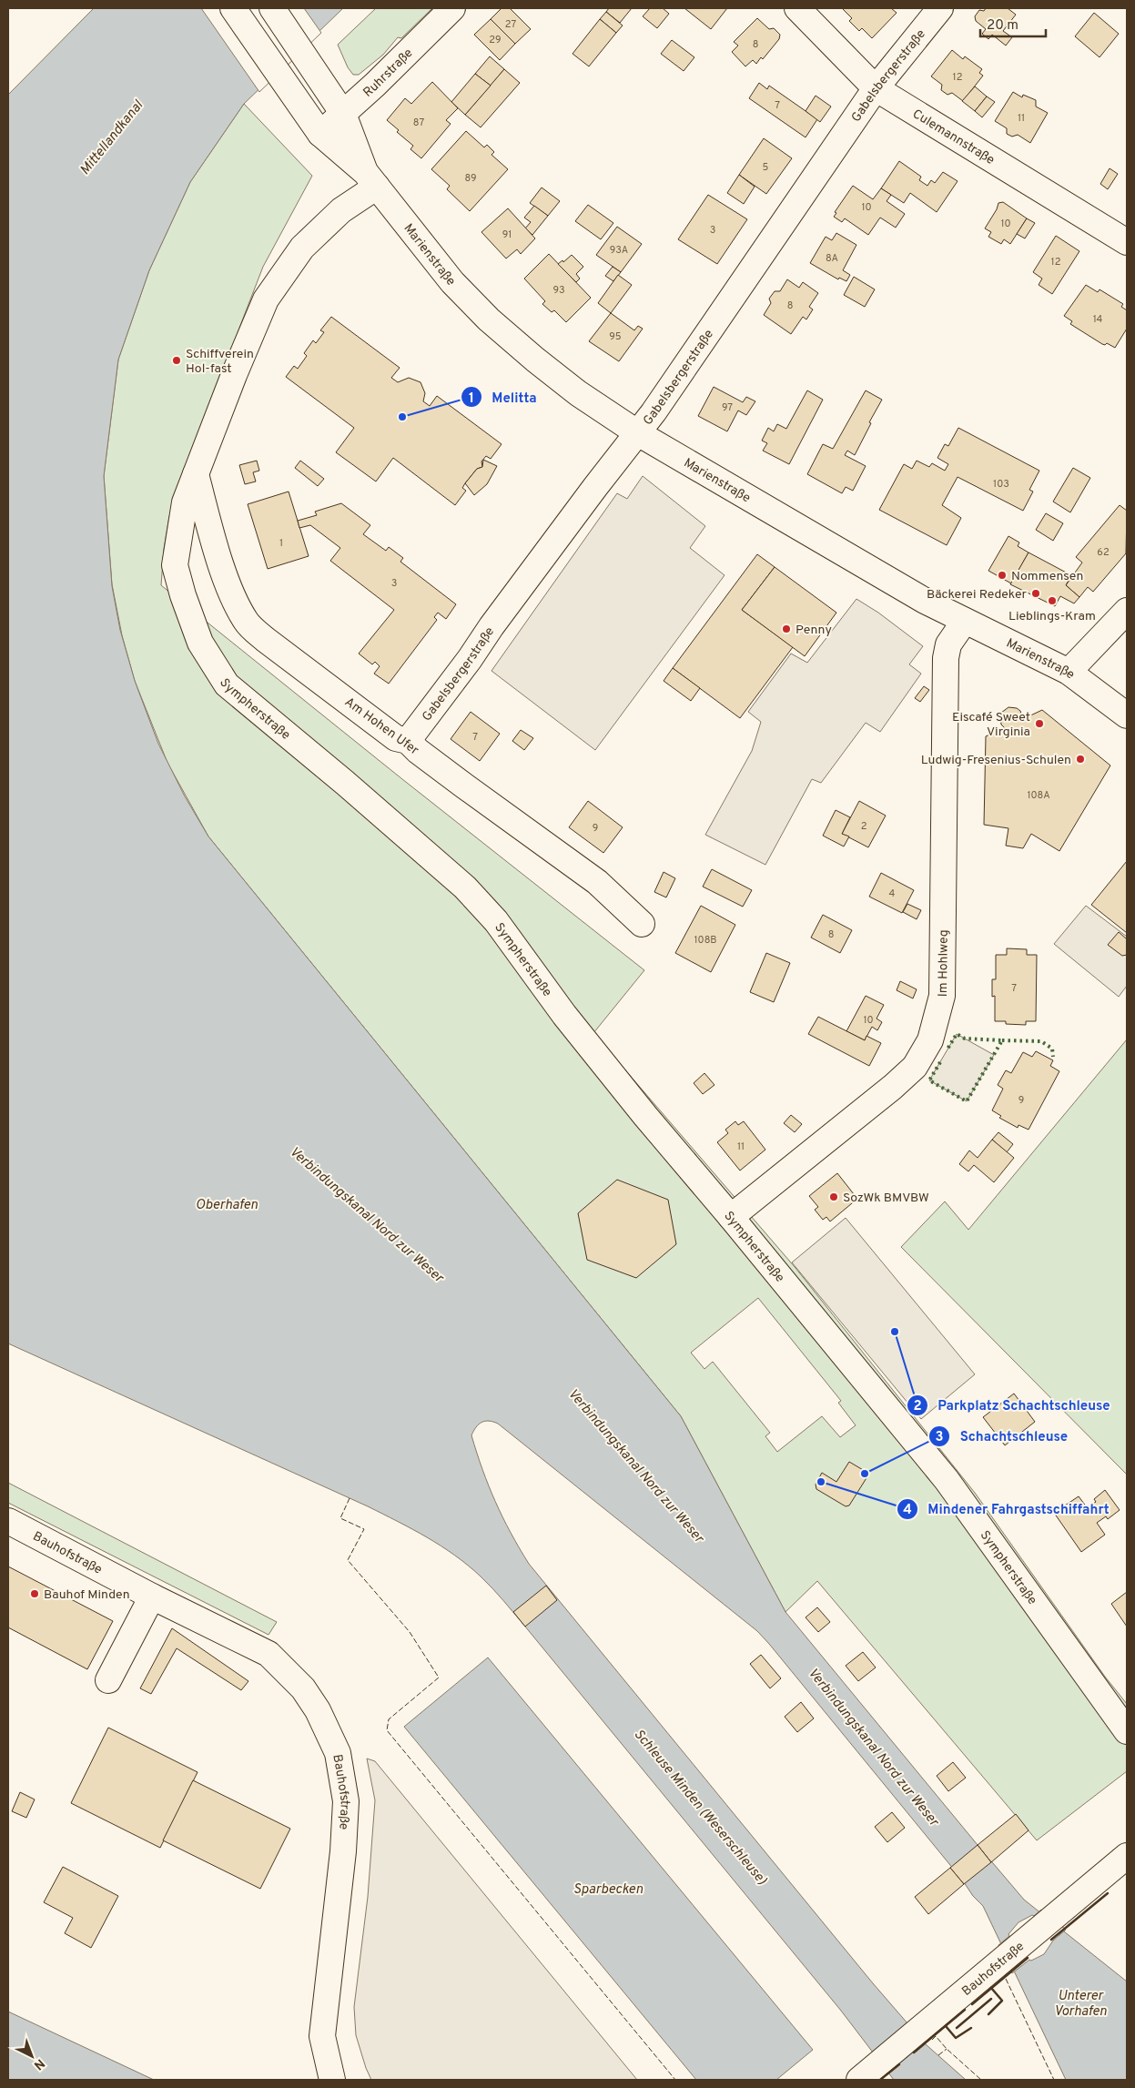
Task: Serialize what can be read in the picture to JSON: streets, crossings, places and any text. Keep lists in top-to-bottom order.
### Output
{
  "streets": {
    "street": [
      "Ruhrstraße",
      "Gabelsbergerstraße",
      "Culemannstraße",
      "Marienstraße",
      "Sympherstraße",
      "Am Hohen Ufer",
      "Im Hohlweg",
      "Bauhofstraße"
    ]
  },
  "crossings": [
    ["Ruhrstraße", "Marienstraße"],
    ["Gabelsbergerstraße", "Culemannstraße"],
    ["Gabelsbergerstraße", "Marienstraße"],
    ["Gabelsbergerstraße", "Am Hohen Ufer"],
    ["Marienstraße", "Sympherstraße"],
    ["Marienstraße", "Im Hohlweg"],
    ["Sympherstraße", "Am Hohen Ufer"],
    ["Sympherstraße", "Im Hohlweg"]
  ],
  "water": [
    "Mittellandkanal",
    "Oberhafen",
    "Verbindungskanal Nord zur Weser",
    "Schleuse Minden (Weserschleuse)",
    "Sparbecken",
    "Unterer Vorhafen"
  ],
  "places": [
    "Schiffverein Hol-fast",
    "Melitta",
    "Nommensen",
    "Bäckerei Redeker",
    "Lieblings-Kram",
    "Penny",
    "Eiscafé Sweet Virginia",
    "Ludwig-Fresenius-Schulen",
    "SozWk BMVBW",
    "Parkplatz Schachtschleuse",
    "Schachtschleuse",
    "Mindener Fahrgastschiffahrt",
    "Bauhof Minden"
  ],
  "house_numbers": [
    "27",
    "29",
    "8",
    "12",
    "7",
    "11",
    "87",
    "5",
    "89",
    "10",
    "10",
    "3",
    "91",
    "93A",
    "8A",
    "12",
    "93",
    "8",
    "14",
    "95",
    "97",
    "103",
    "1",
    "62",
    "3",
    "7",
    "108A",
    "2",
    "9",
    "4",
    "8",
    "108B",
    "7",
    "10",
    "9",
    "11"
  ],
  "scale_bar": "20 m",
  "north": "bottom right"
}
